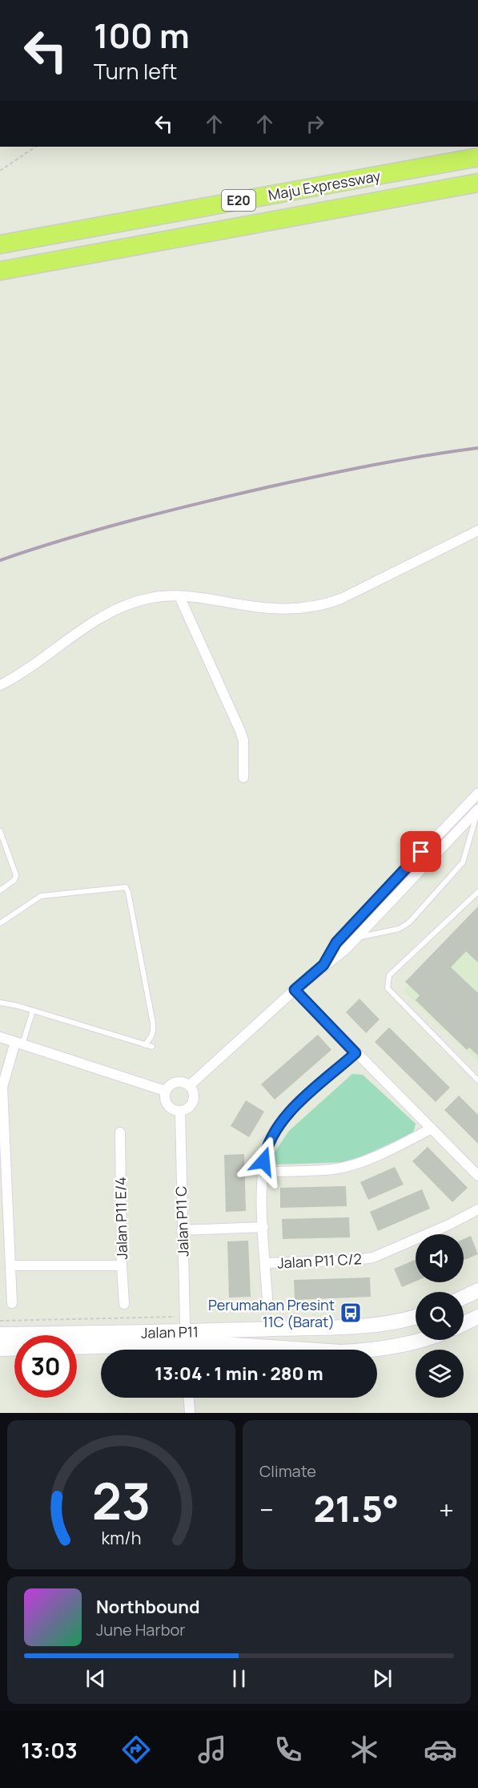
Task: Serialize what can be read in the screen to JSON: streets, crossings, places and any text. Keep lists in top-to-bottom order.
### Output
{
  "streets": {
    "highway": ["Maju Expressway", "E20"],
    "main road": ["Jalan P11"],
    "street": ["Jalan P11 E/4", "Jalan P11 C", "Jalan P11 C/2"]
  },
  "crossings": [
    ["Jalan P11 C", "Jalan P11"]
  ],
  "places": {
    "bus stop": ["Perumahan Presint 11C (Barat)"]
  },
  "page": {
    "turn": ["100 m", "Turn left"],
    "limit": "30",
    "trip": "13:04 · 1 min · 280 m",
    "tile": "Climate",
    "heat": ["−", "21.5°", "+"],
    "song": ["Northbound", "June Harbor"],
    "tabs": "13:03",
    "gauge": ["23", "km/h"]
  }
}
